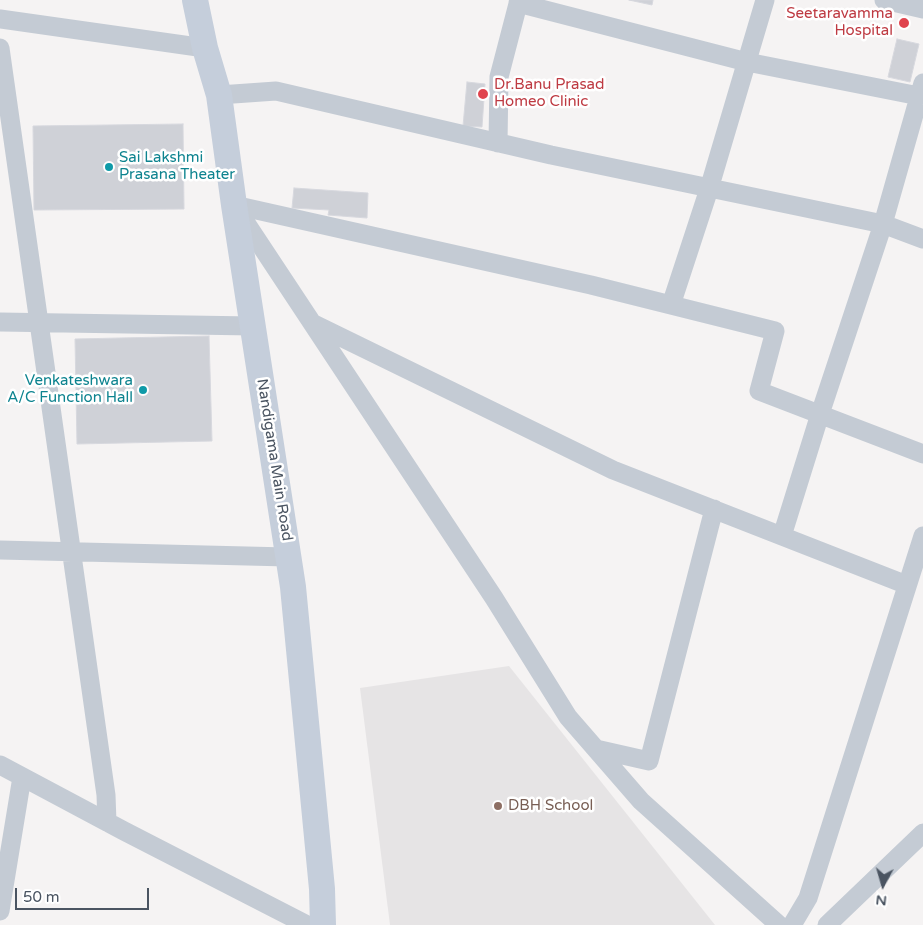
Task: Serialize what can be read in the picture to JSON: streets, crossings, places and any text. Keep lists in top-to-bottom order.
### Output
{
  "streets": {
    "street": ["Nandigama Main Road"]
  },
  "places": [
    "Seetaravamma Hospital",
    "Dr.Banu Prasad Homeo Clinic",
    "Sai Lakshmi Prasana Theater",
    "Venkateshwara A/C Function Hall",
    "DBH School"
  ],
  "scale_bar": "50 m",
  "north": "bottom"
}
